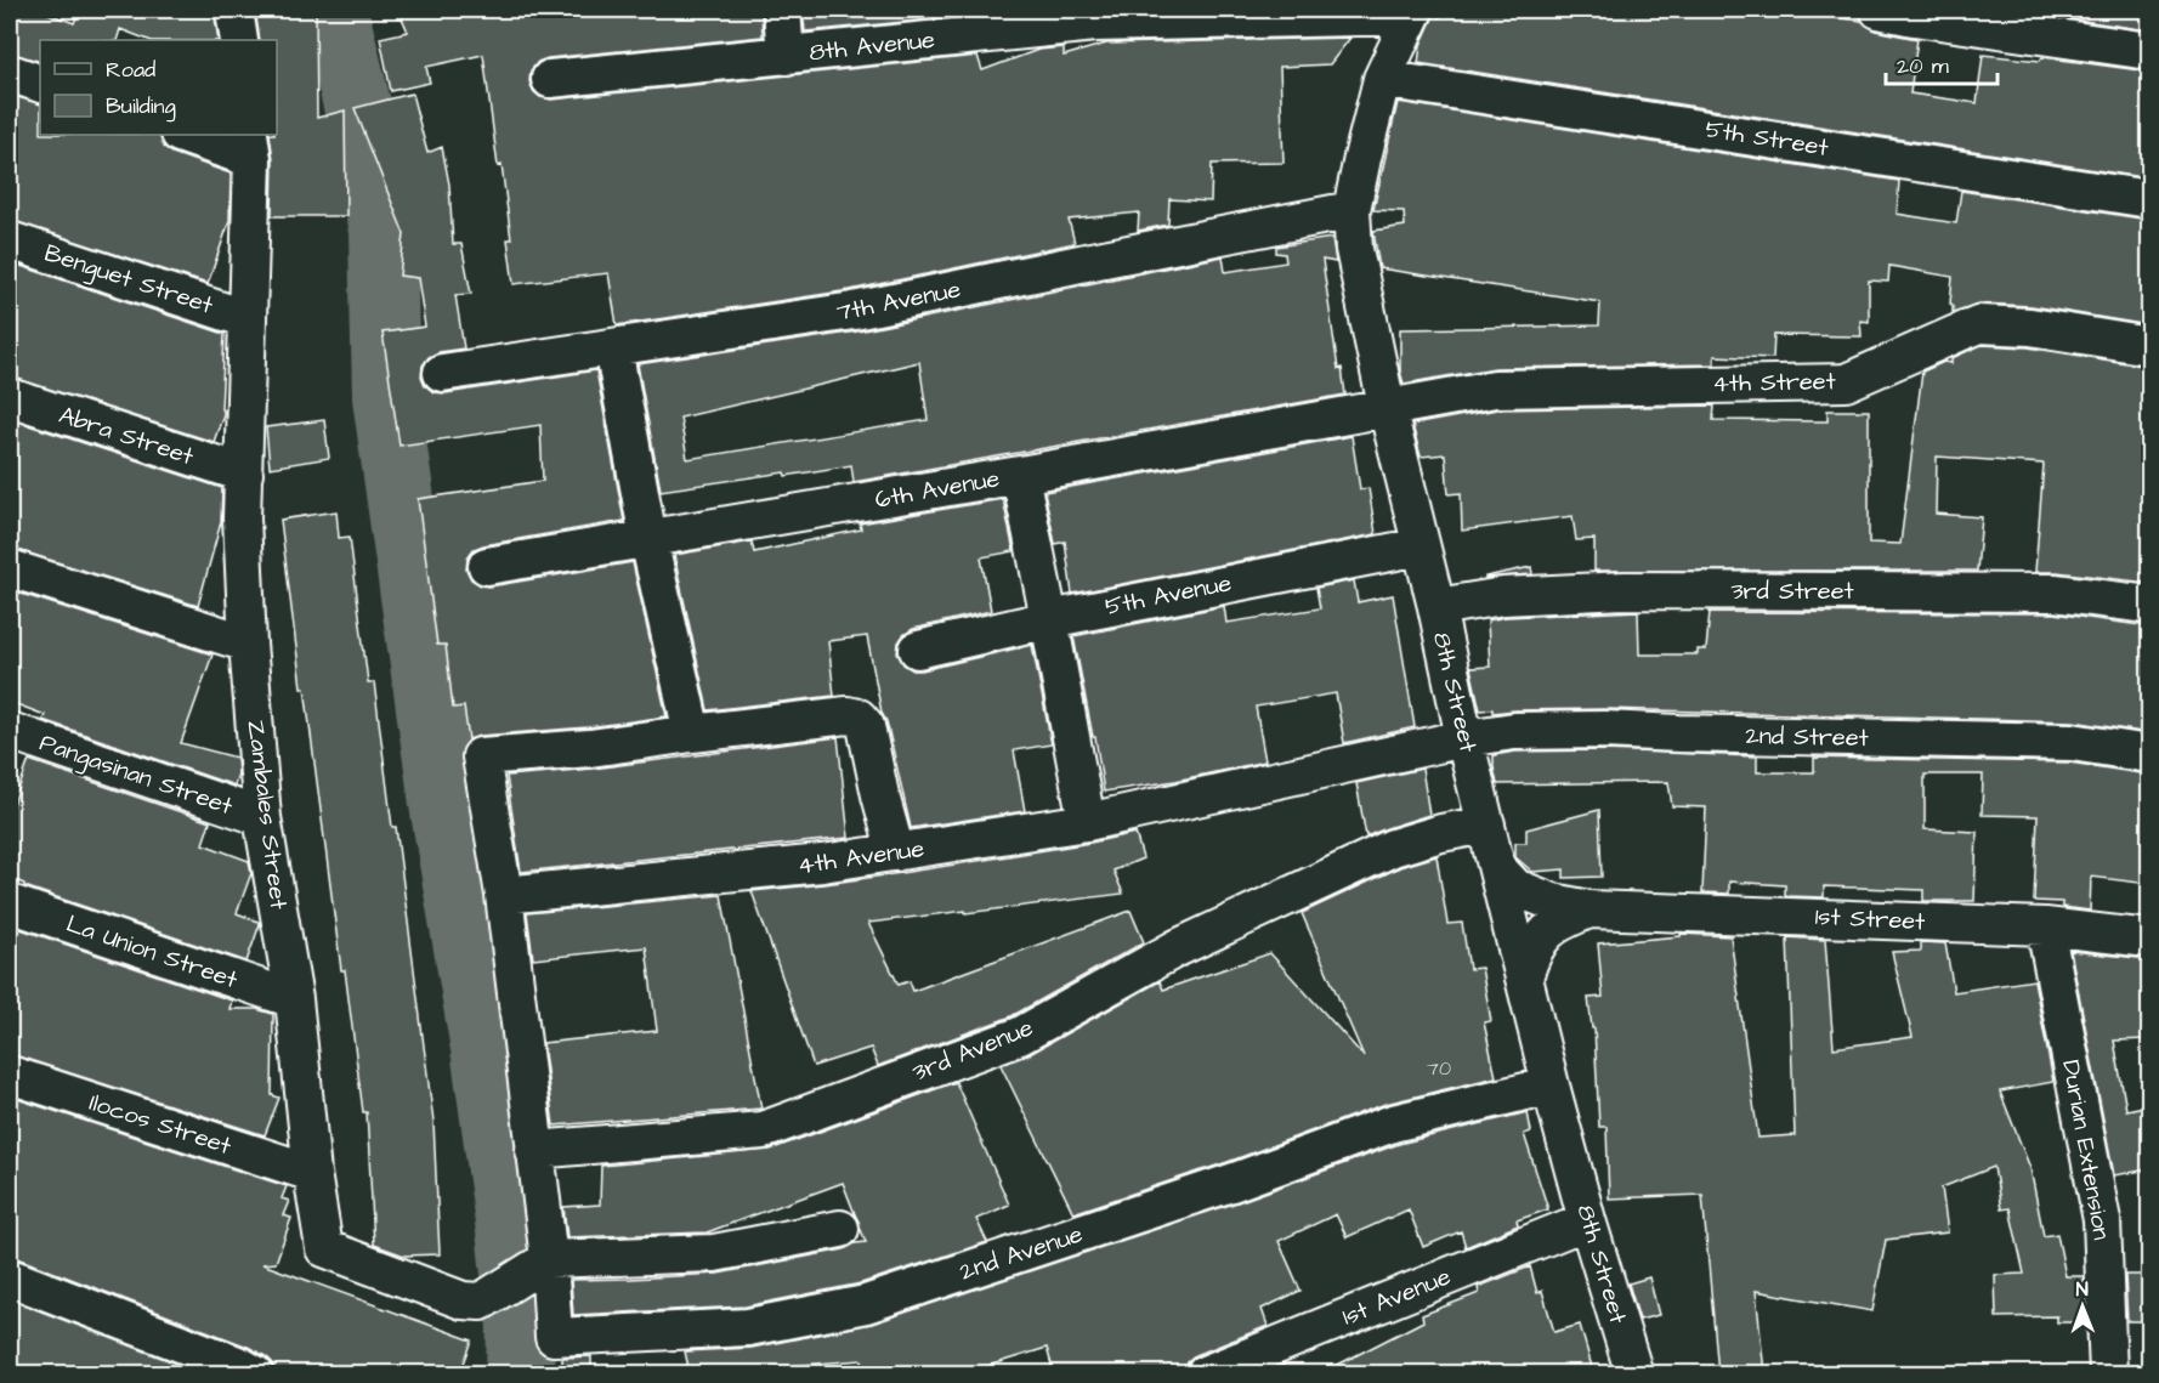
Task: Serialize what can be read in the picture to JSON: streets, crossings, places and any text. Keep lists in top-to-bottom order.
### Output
{
  "streets": {
    "street": [
      "8th Avenue",
      "5th Street",
      "Benguet Street",
      "7th Avenue",
      "4th Street",
      "Abra Street",
      "6th Avenue",
      "3rd Street",
      "5th Avenue",
      "8th Street",
      "2nd Street",
      "Pangasinan Street",
      "Zambales Street",
      "4th Avenue",
      "1st Street",
      "La Union Street",
      "3rd Avenue",
      "Ilocos Street",
      "Durian Extension",
      "2nd Avenue",
      "1st Avenue"
    ]
  },
  "crossings": [
    ["8th Avenue", "8th Street"],
    ["5th Street", "8th Street"],
    ["Benguet Street", "Zambales Street"],
    ["7th Avenue", "8th Street"],
    ["4th Street", "6th Avenue"],
    ["4th Street", "8th Street"],
    ["Abra Street", "Zambales Street"],
    ["6th Avenue", "8th Street"],
    ["3rd Street", "8th Street"],
    ["5th Avenue", "8th Street"],
    ["8th Street", "2nd Street"],
    ["8th Street", "4th Avenue"],
    ["8th Street", "1st Street"],
    ["8th Street", "3rd Avenue"],
    ["8th Street", "2nd Avenue"],
    ["8th Street", "1st Avenue"],
    ["2nd Street", "4th Avenue"],
    ["Pangasinan Street", "Zambales Street"],
    ["Zambales Street", "La Union Street"],
    ["Zambales Street", "Ilocos Street"],
    ["Zambales Street", "2nd Avenue"],
    ["1st Street", "Durian Extension"]
  ],
  "house_numbers": ["70"],
  "legend": ["Road", "Building"],
  "scale_bar": "20 m",
  "north": "top"
}
